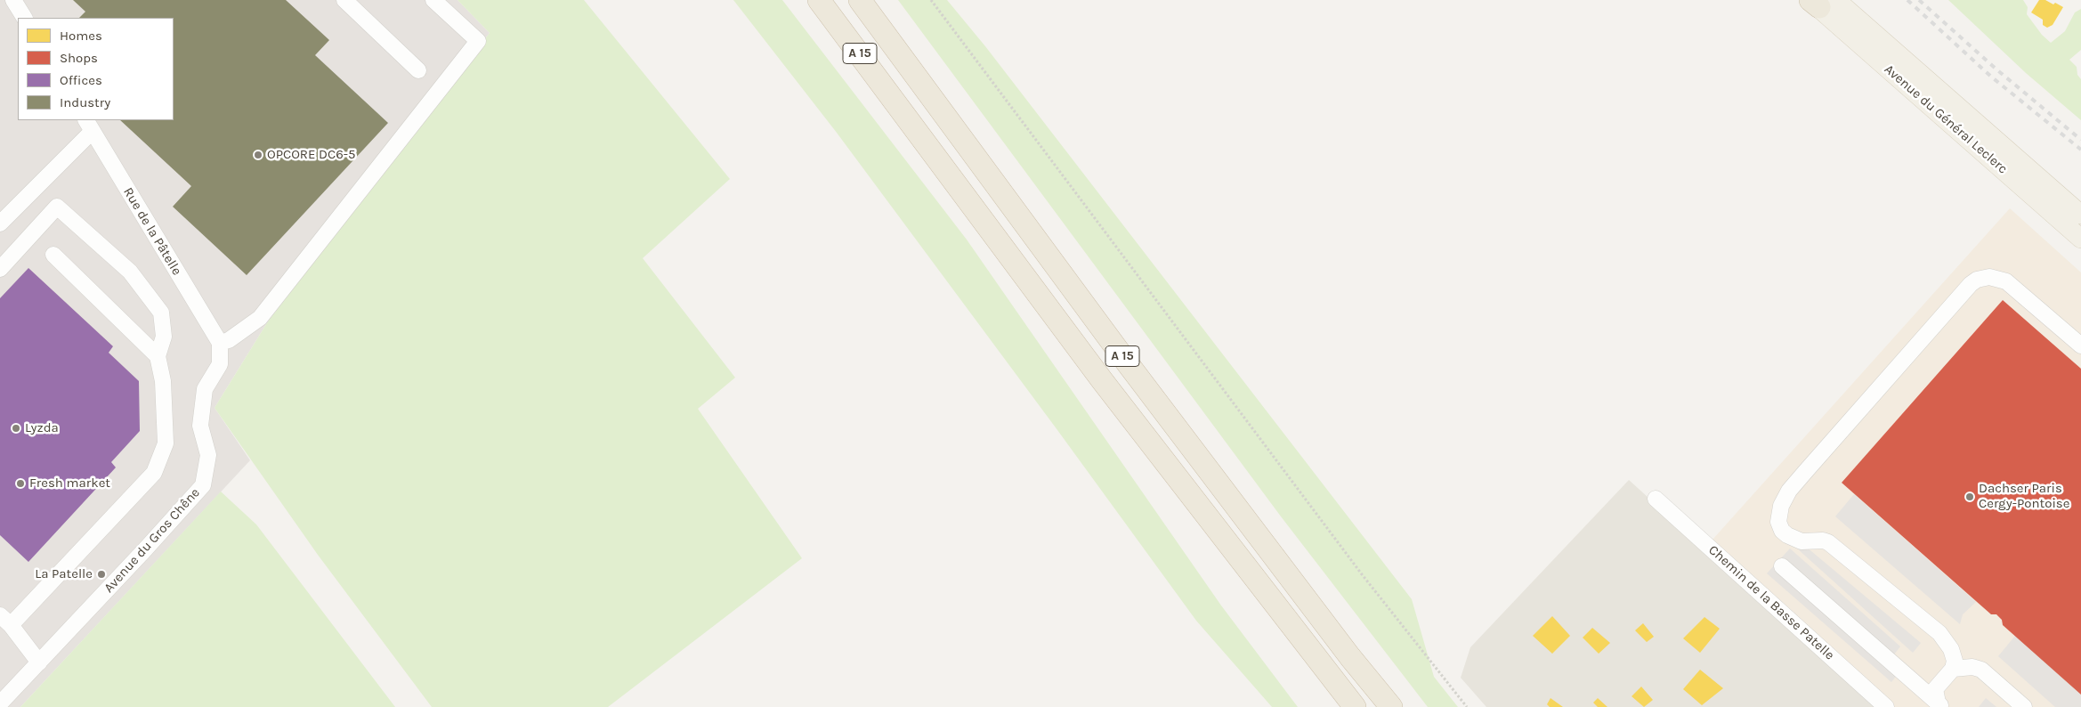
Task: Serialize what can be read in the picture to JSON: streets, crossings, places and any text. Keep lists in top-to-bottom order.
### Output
{
  "streets": {
    "highway": ["A 15"],
    "main road": ["Avenue du Général Leclerc"],
    "street": ["Rue de la Pâtelle", "Avenue du Gros Chêne", "Chemin de la Basse Patelle"]
  },
  "crossings": [
    ["Rue de la Pâtelle", "Avenue du Gros Chêne"]
  ],
  "places": [
    "OPCORE DC6-5",
    "Lyzda",
    "Fresh market",
    "Dachser Paris Cergy-Pontoise",
    "La Patelle"
  ],
  "legend": [
    "Homes",
    "Shops",
    "Offices",
    "Industry"
  ]
}
